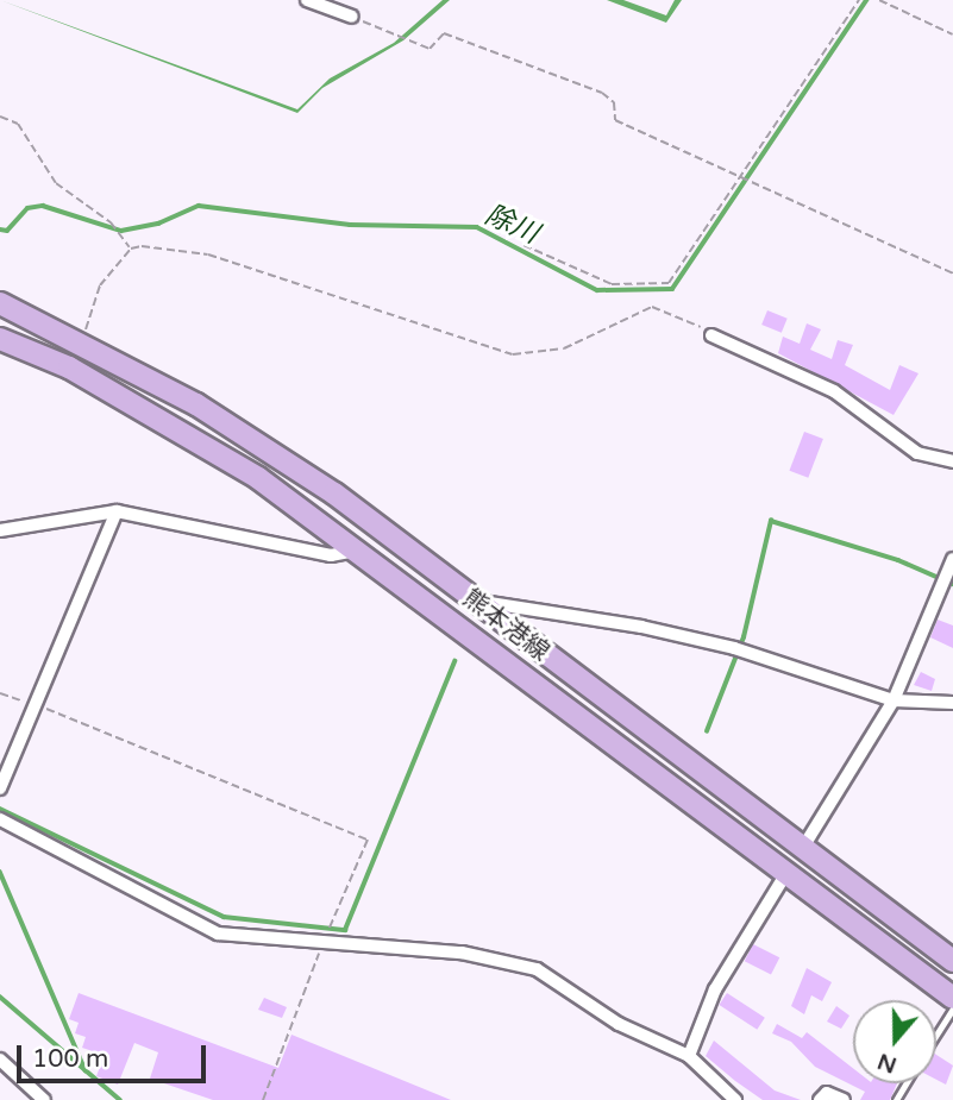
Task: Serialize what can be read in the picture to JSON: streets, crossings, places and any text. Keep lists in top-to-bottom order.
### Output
{
  "streets": {
    "main road": ["熊本港線"]
  },
  "water": ["除川"],
  "scale_bar": "100 m",
  "north": "bottom"
}
